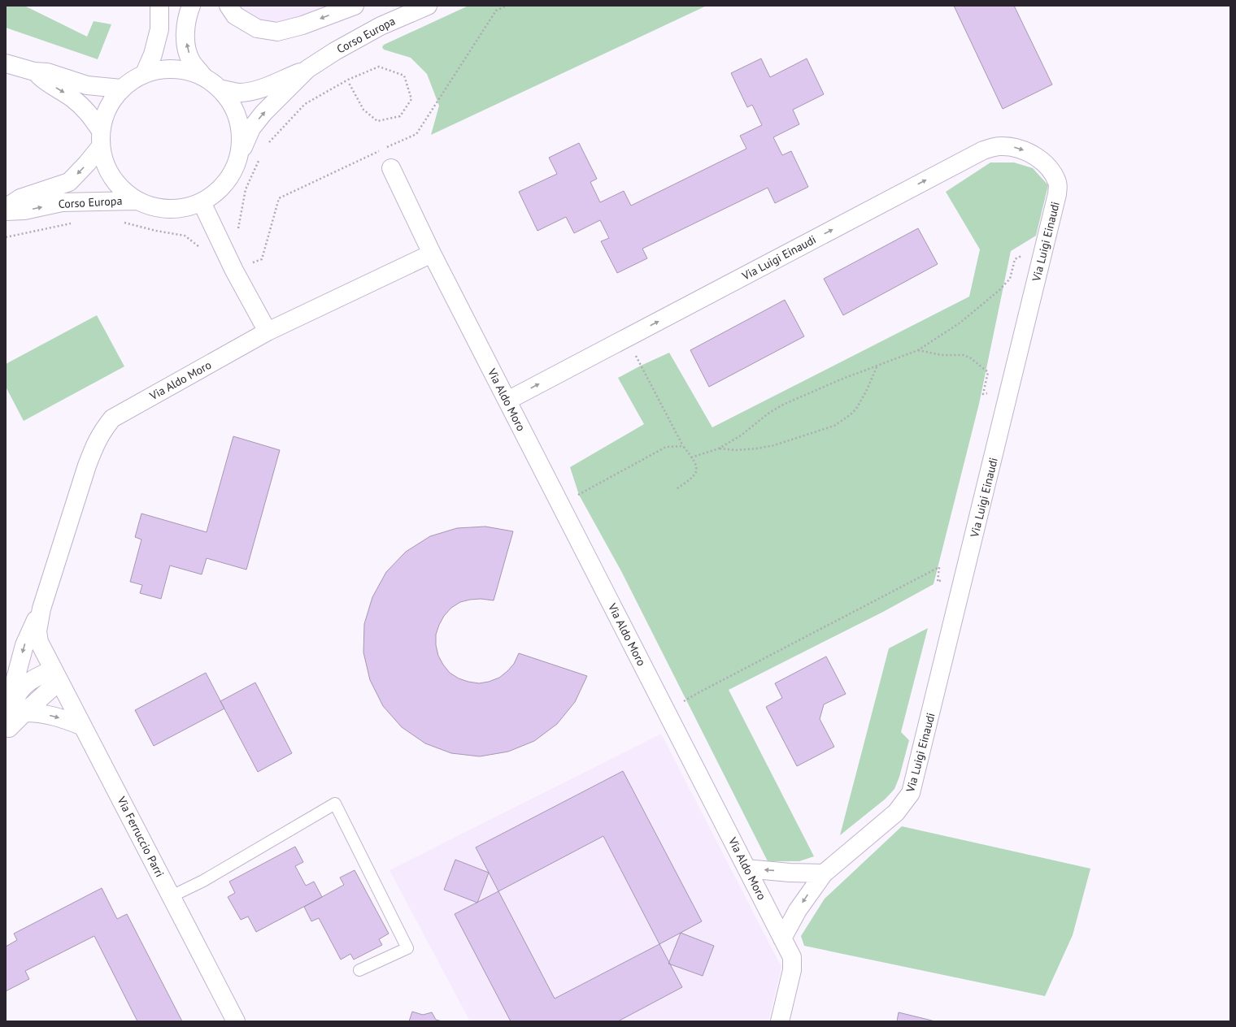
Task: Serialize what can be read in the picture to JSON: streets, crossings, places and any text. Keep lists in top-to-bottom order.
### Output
{
  "streets": {
    "street": [
      "Corso Europa",
      "Via Luigi Einaudi",
      "Via Aldo Moro",
      "Via Ferruccio Parri"
    ]
  },
  "crossings": [
    ["Via Luigi Einaudi", "Via Aldo Moro"],
    ["Via Aldo Moro", "Via Ferruccio Parri"]
  ]
}
